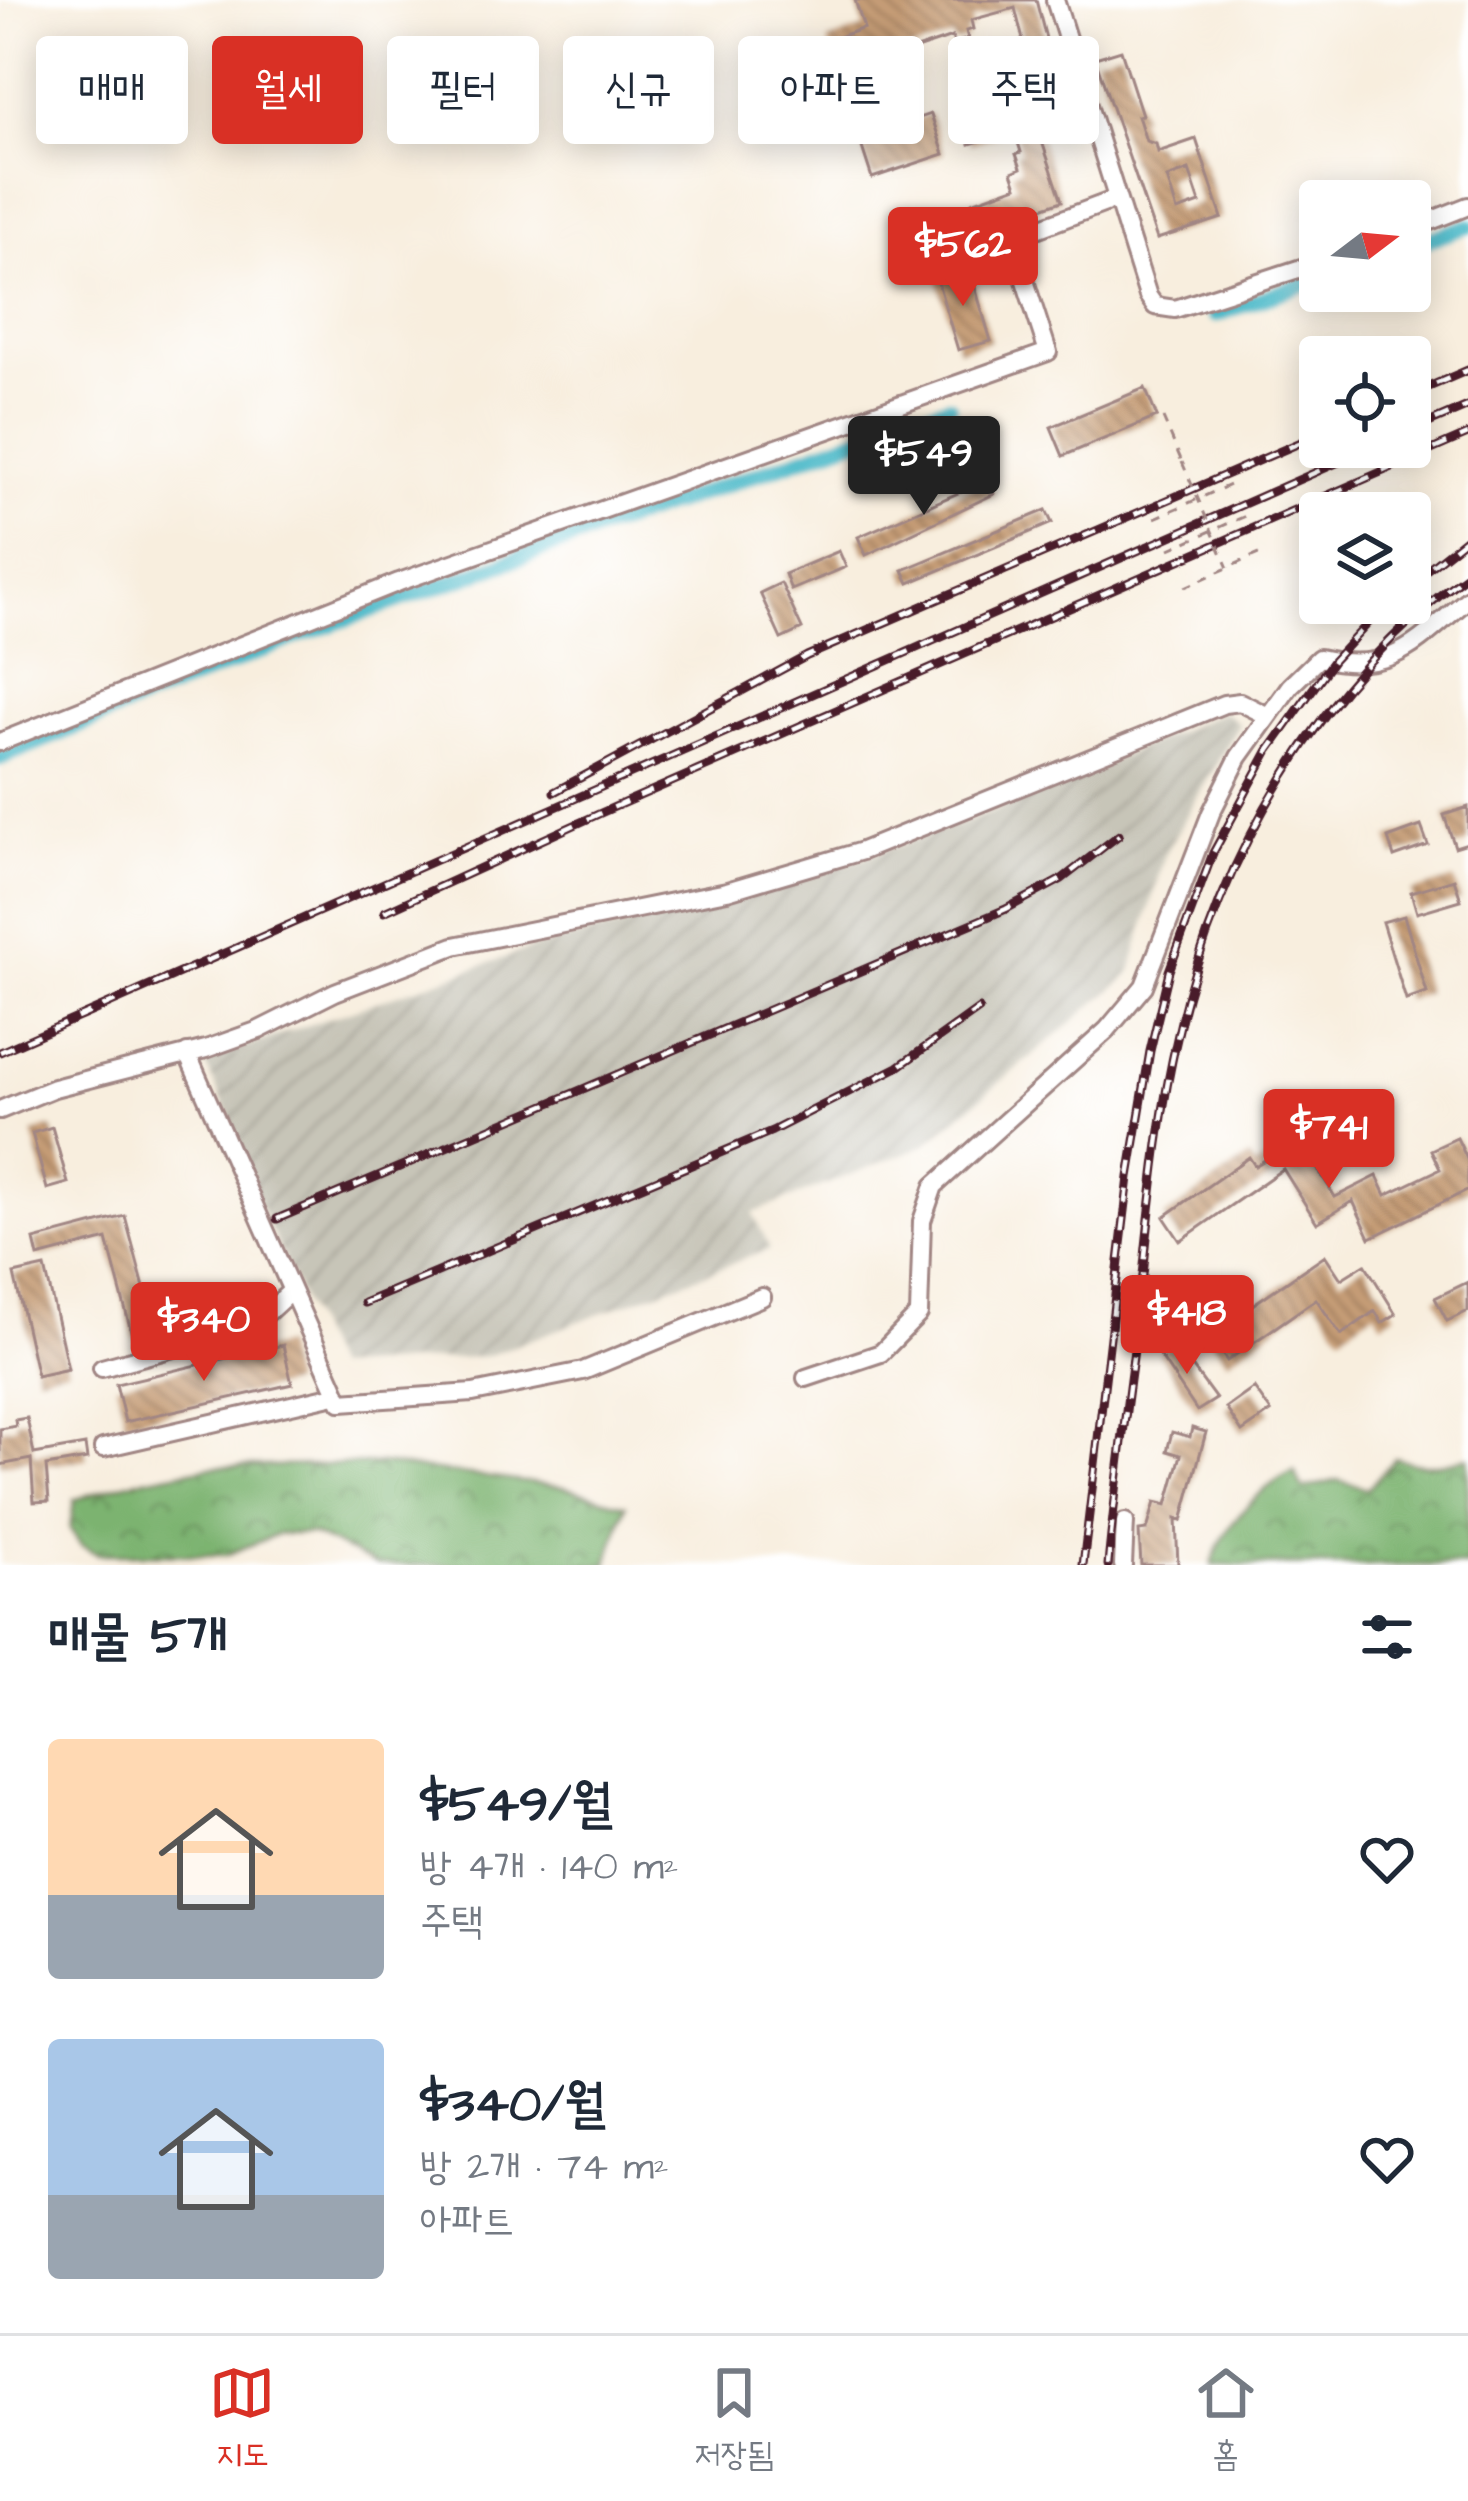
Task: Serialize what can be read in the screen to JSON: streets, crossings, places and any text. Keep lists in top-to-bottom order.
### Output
{
  "north": "right",
  "page": {
    "chip": [
      "매매",
      "월세",
      "필터",
      "신규",
      "아파트",
      "주택"
    ],
    "price": [
      "$562",
      "$549",
      "$741",
      "$418",
      "$340"
    ],
    "heading": "매물 5개",
    "list": [
      {
        "name": "$549/월",
        "note": "방 4개 · 140 m² · 주택"
      },
      {
        "name": "$340/월",
        "note": "방 2개 · 74 m² · 아파트"
      }
    ],
    "tabs": ["지도", "저장됨", "홈"]
  }
}
